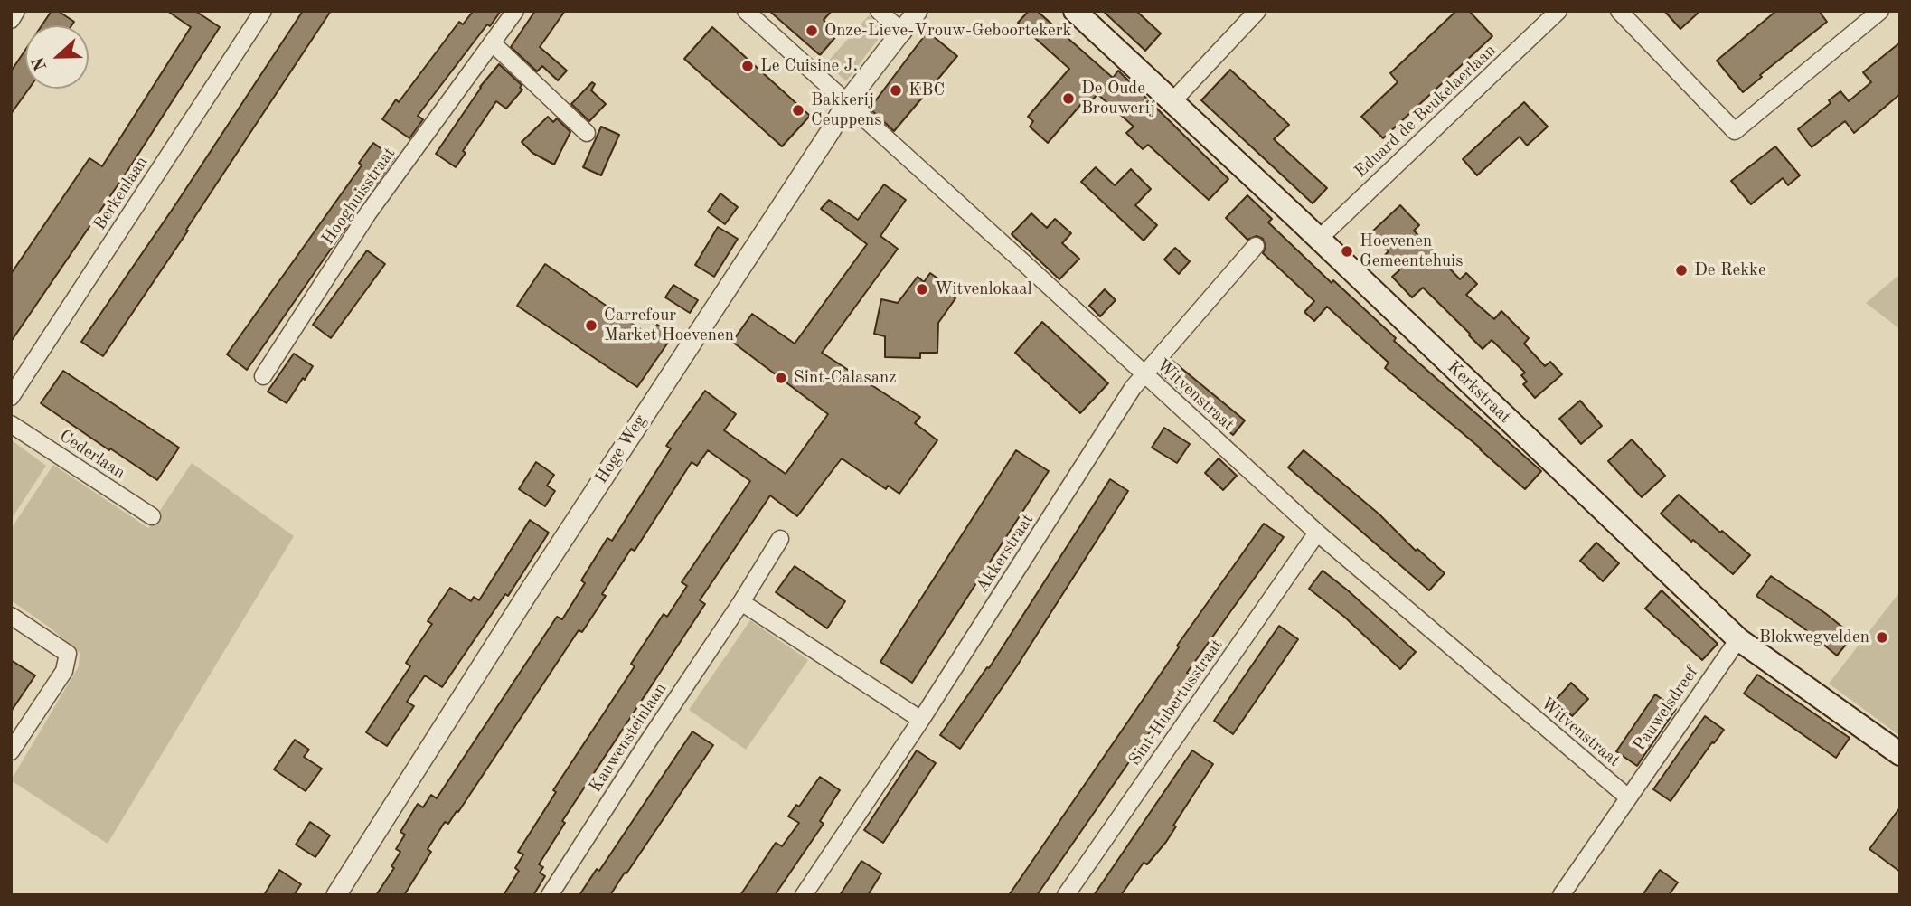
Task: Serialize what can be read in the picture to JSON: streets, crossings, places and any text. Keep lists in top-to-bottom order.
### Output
{
  "streets": {
    "main road": ["Kerkstraat"],
    "street": [
      "Eduard de Beukelaerlaan",
      "Berkenlaan",
      "Hooghuisstraat",
      "Witvenstraat",
      "Hoge Weg",
      "Cederlaan",
      "Akkerstraat",
      "Sint-Hubertusstraat",
      "Pauwelsdreef",
      "Kauwensteinlaan"
    ]
  },
  "crossings": [
    ["Eduard de Beukelaerlaan", "Kerkstraat"],
    ["Kerkstraat", "Pauwelsdreef"],
    ["Witvenstraat", "Hoge Weg"],
    ["Witvenstraat", "Akkerstraat"],
    ["Witvenstraat", "Sint-Hubertusstraat"],
    ["Witvenstraat", "Pauwelsdreef"]
  ],
  "places": [
    "Onze-Lieve-Vrouw-Geboortekerk",
    "Le Cuisine J.",
    "KBC",
    "De Oude Brouwerij",
    "Bakkerij Ceuppens",
    "Hoevenen Gemeentehuis",
    "De Rekke",
    "Witvenlokaal",
    "Carrefour Market Hoevenen",
    "Sint-Calasanz",
    "Blokwegvelden"
  ],
  "north": "left"
}
